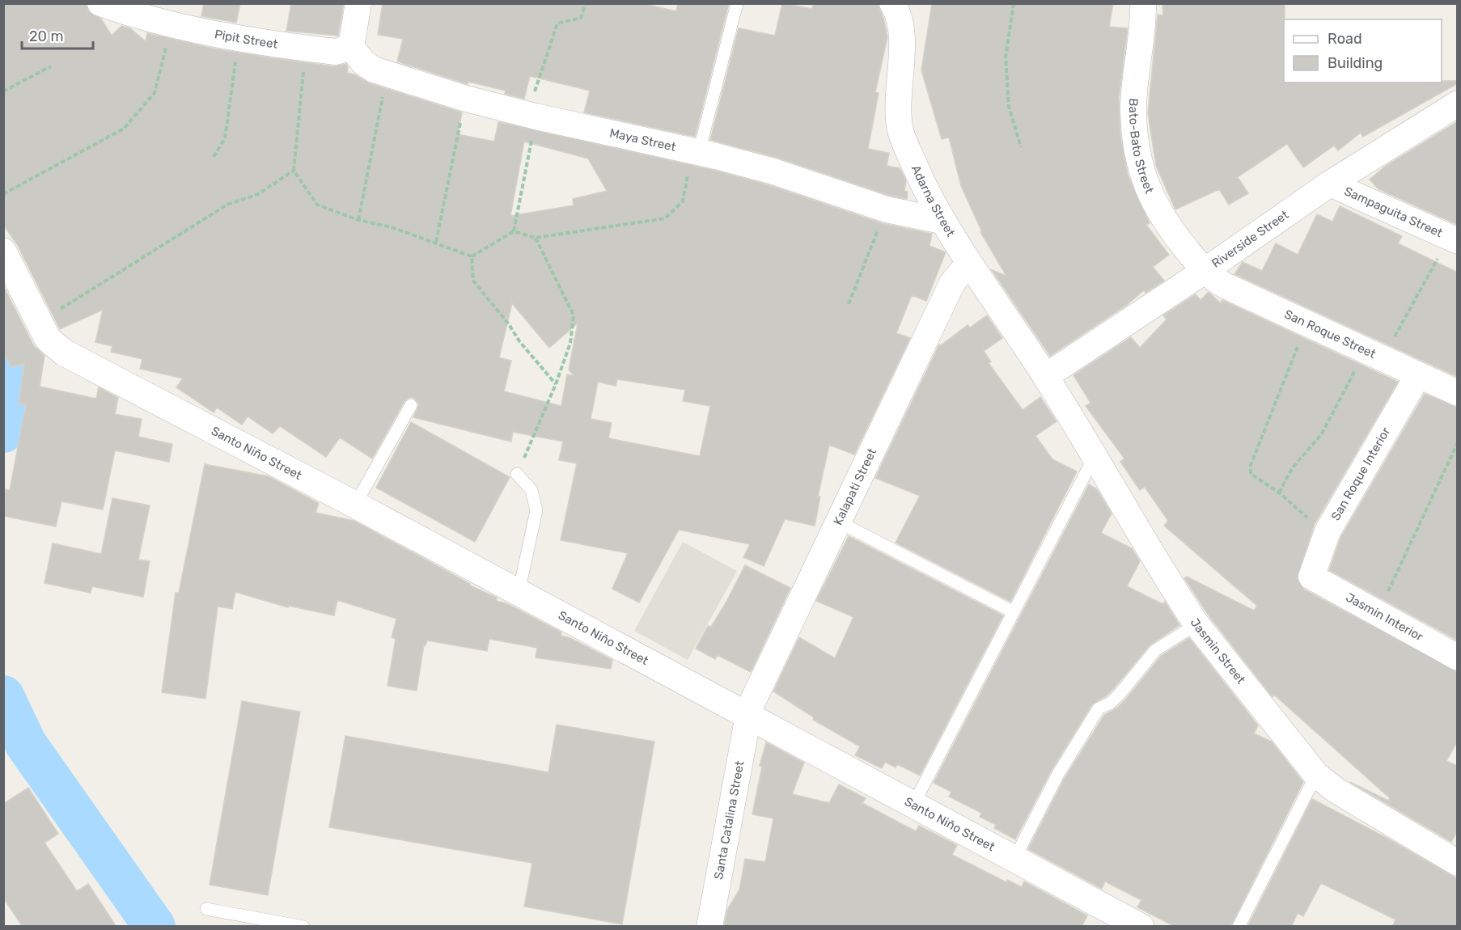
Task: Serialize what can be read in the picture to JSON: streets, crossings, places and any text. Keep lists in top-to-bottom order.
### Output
{
  "streets": {
    "main road": ["Santo Niño Street"],
    "street": [
      "Pipit Street",
      "Maya Street",
      "Bato-Bato Street",
      "Adarna Street",
      "Sampaguita Street",
      "Riverside Street",
      "San Roque Street",
      "San Roque Interior",
      "Kalapati Street",
      "Jasmin Interior",
      "Jasmin Street",
      "Santa Catalina Street"
    ]
  },
  "crossings": [
    ["Pipit Street", "Maya Street"],
    ["Maya Street", "Adarna Street"],
    ["Bato-Bato Street", "Riverside Street"],
    ["Bato-Bato Street", "San Roque Street"],
    ["Adarna Street", "Riverside Street"],
    ["Adarna Street", "Kalapati Street"],
    ["Adarna Street", "Jasmin Street"],
    ["Sampaguita Street", "Riverside Street"],
    ["Riverside Street", "San Roque Street"],
    ["Riverside Street", "Jasmin Street"],
    ["San Roque Street", "San Roque Interior"],
    ["Santo Niño Street", "Kalapati Street"],
    ["Santo Niño Street", "Santa Catalina Street"],
    ["San Roque Interior", "Jasmin Interior"],
    ["Kalapati Street", "Santa Catalina Street"]
  ],
  "legend": ["Road", "Building"],
  "scale_bar": "20 m"
}
